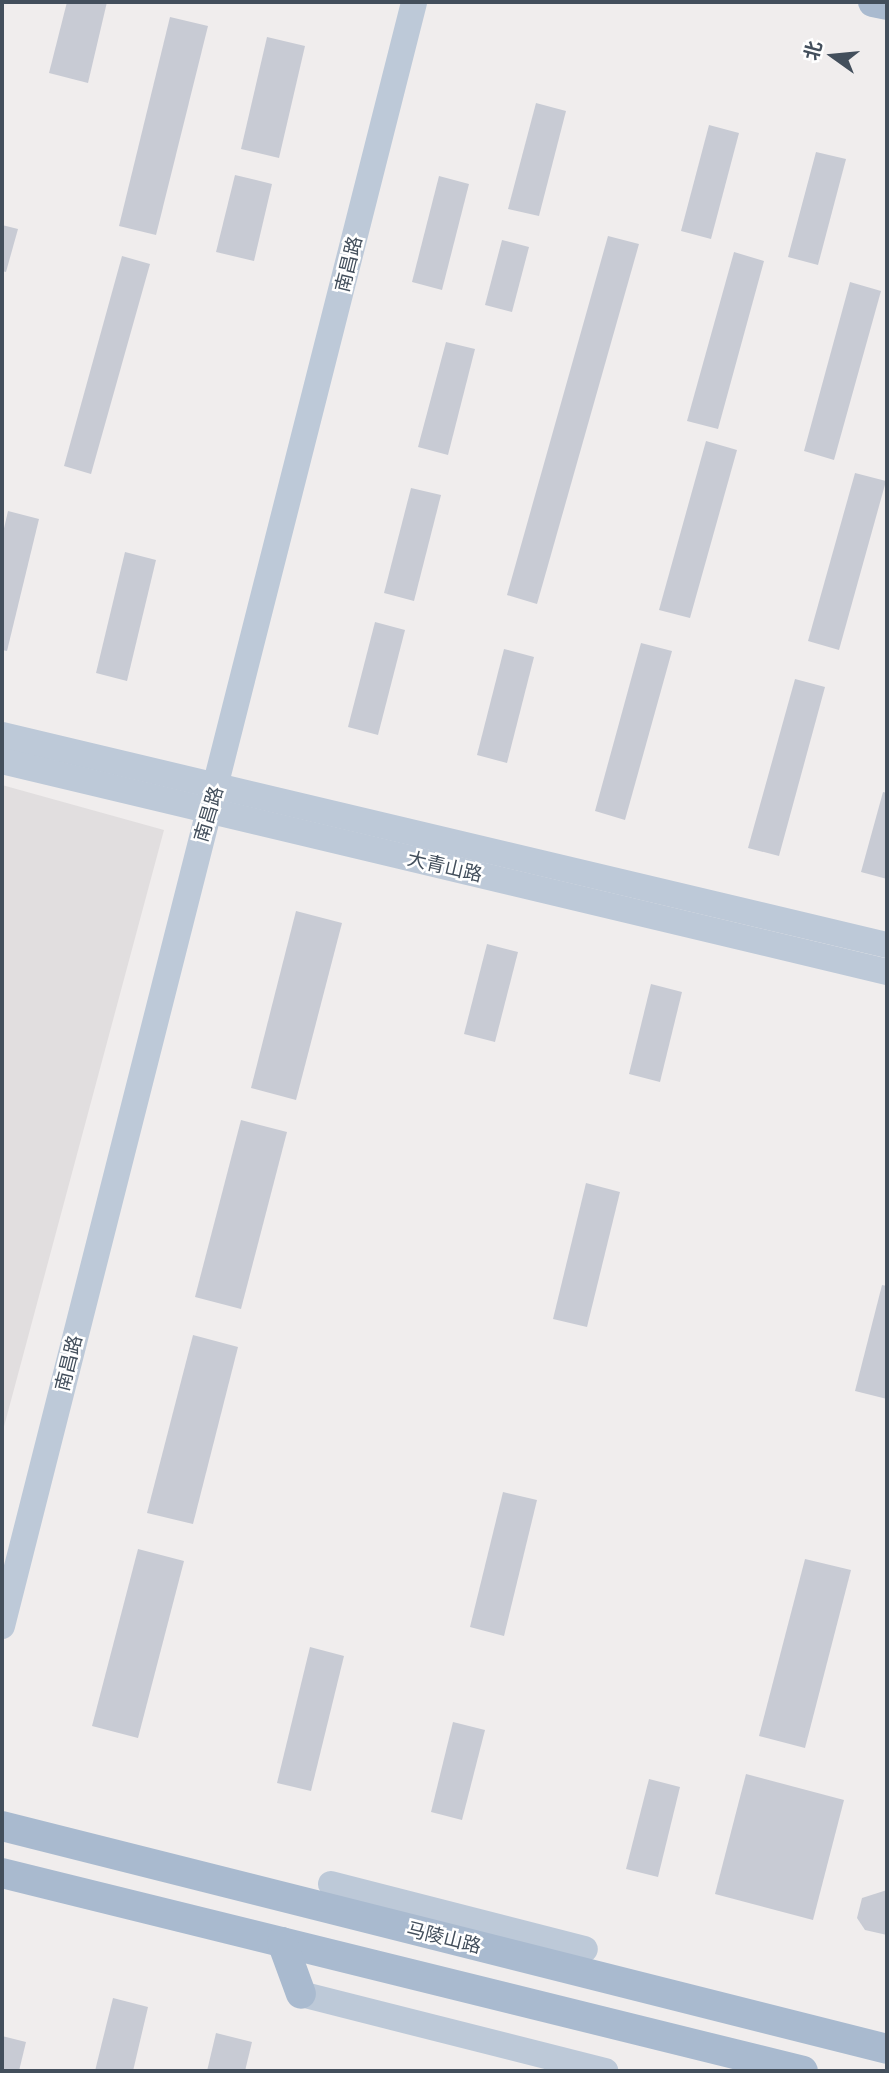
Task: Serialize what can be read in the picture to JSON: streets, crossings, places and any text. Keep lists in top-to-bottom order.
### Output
{
  "streets": {
    "main road": ["马陵山路"],
    "street": ["南昌路", "大青山路"]
  },
  "crossings": [
    ["南昌路", "大青山路"]
  ],
  "north": "left"
}
